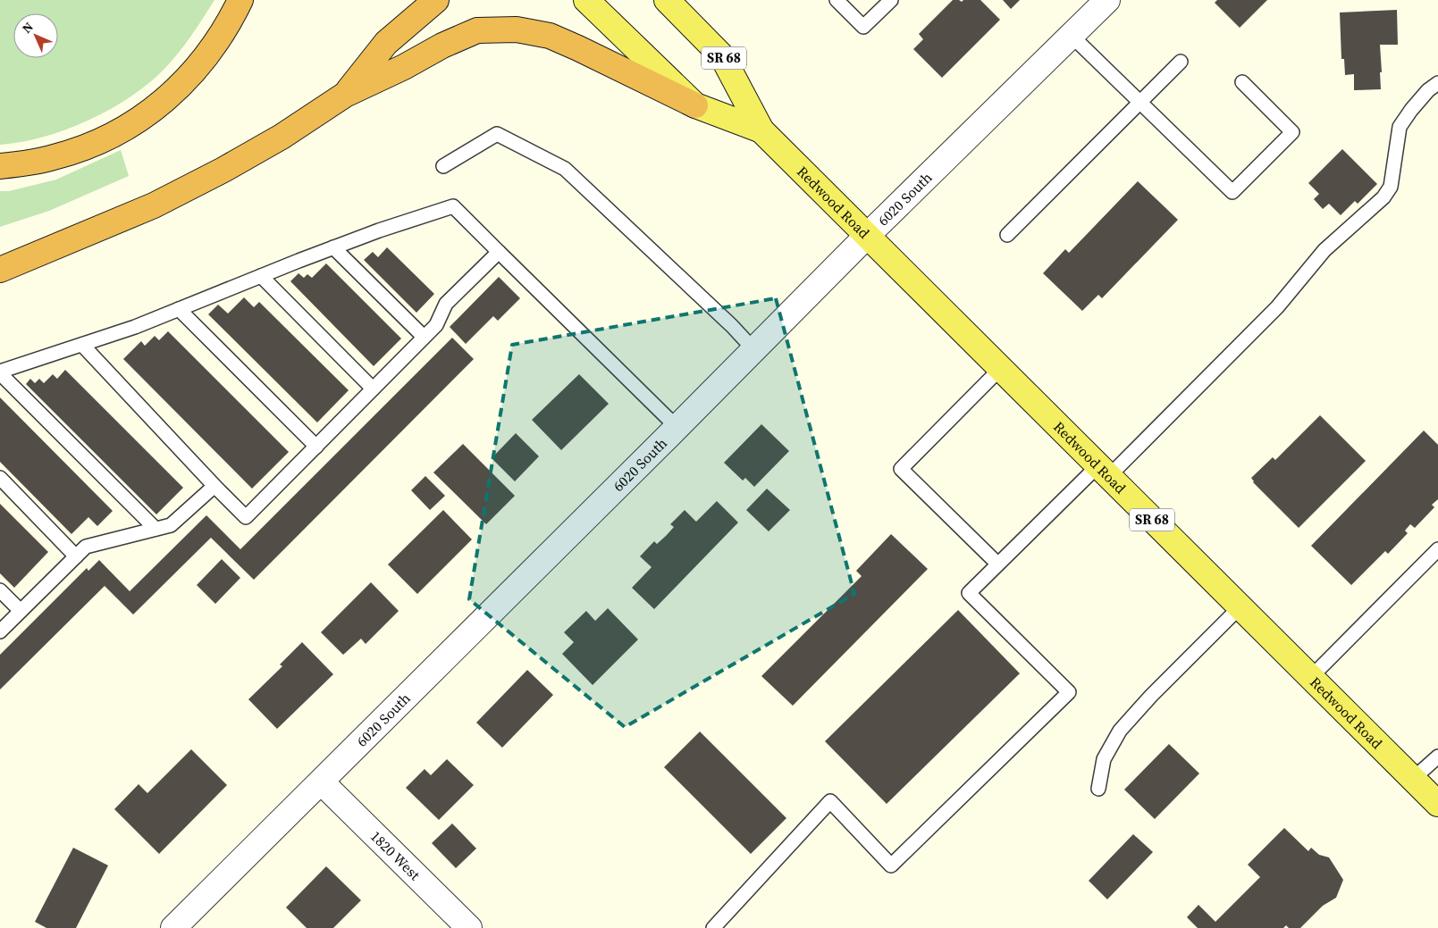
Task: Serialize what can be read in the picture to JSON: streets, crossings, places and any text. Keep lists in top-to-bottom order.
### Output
{
  "streets": {
    "main road": ["SR 68", "Redwood Road"],
    "street": ["6020 South", "1820 West"]
  },
  "crossings": [
    ["6020 South", "Redwood Road"],
    ["6020 South", "1820 West"]
  ],
  "north": "top left"
}
